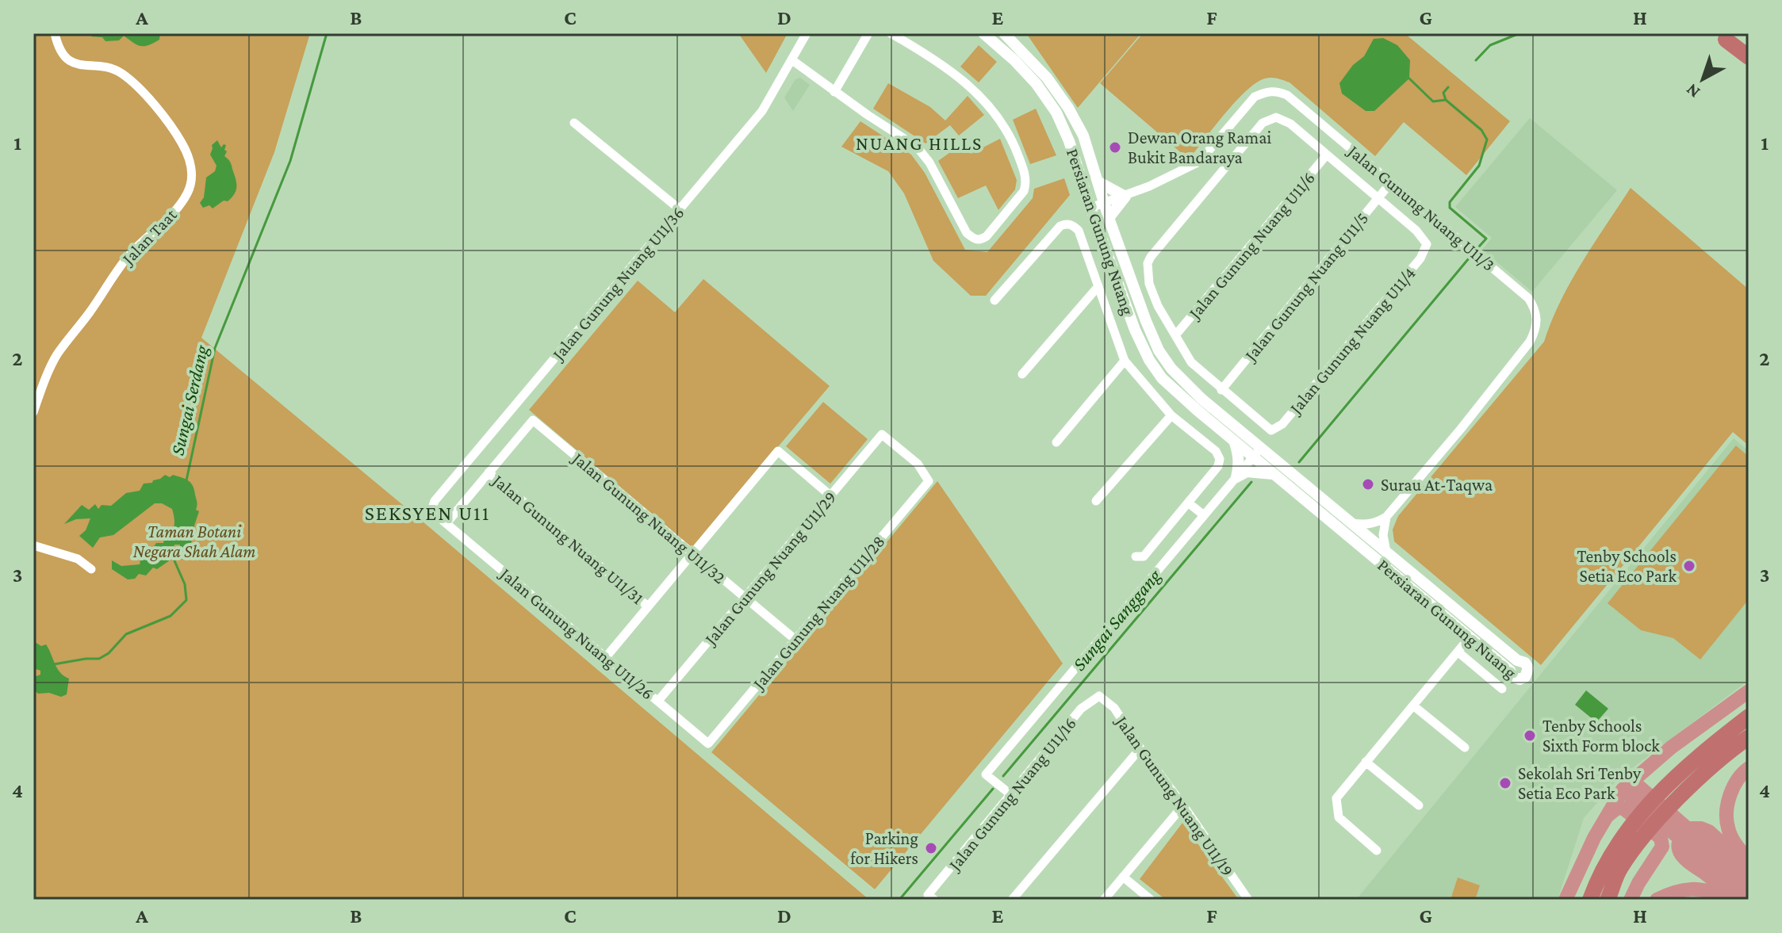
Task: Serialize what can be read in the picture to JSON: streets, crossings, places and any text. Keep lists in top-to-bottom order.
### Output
{
  "streets": {
    "street": [
      "Jalan Gunung Nuang U11/3",
      "Persiaran Gunung Nuang",
      "Jalan Taat",
      "Jalan Gunung Nuang U11/6",
      "Jalan Gunung Nuang U11/36",
      "Jalan Gunung Nuang U11/5",
      "Jalan Gunung Nuang U11/4",
      "Jalan Gunung Nuang U11/32",
      "Jalan Gunung Nuang U11/31",
      "Jalan Gunung Nuang U11/29",
      "Jalan Gunung Nuang U11/28",
      "Jalan Gunung Nuang U11/26",
      "Jalan Gunung Nuang U11/16",
      "Jalan Gunung Nuang U11/19"
    ]
  },
  "crossings": [
    ["Jalan Gunung Nuang U11/3", "Persiaran Gunung Nuang"],
    ["Jalan Gunung Nuang U11/3", "Jalan Gunung Nuang U11/5"],
    ["Jalan Gunung Nuang U11/36", "Jalan Gunung Nuang U11/26"],
    ["Jalan Gunung Nuang U11/5", "Jalan Gunung Nuang U11/4"],
    ["Jalan Gunung Nuang U11/32", "Jalan Gunung Nuang U11/31"],
    ["Jalan Gunung Nuang U11/32", "Jalan Gunung Nuang U11/29"],
    ["Jalan Gunung Nuang U11/32", "Jalan Gunung Nuang U11/28"],
    ["Jalan Gunung Nuang U11/29", "Jalan Gunung Nuang U11/28"],
    ["Jalan Gunung Nuang U11/29", "Jalan Gunung Nuang U11/26"],
    ["Jalan Gunung Nuang U11/28", "Jalan Gunung Nuang U11/26"],
    ["Jalan Gunung Nuang U11/16", "Jalan Gunung Nuang U11/19"]
  ],
  "districts": ["NUANG HILLS", "SEKSYEN U11"],
  "water": ["Sungai Serdang", "Sungai Sanggang"],
  "parks": ["Taman Botani Negara Shah Alam"],
  "places": [
    "Dewan Orang Ramai Bukit Bandaraya",
    "Surau At-Taqwa",
    "Tenby Schools Setia Eco Park",
    "Tenby Schools Sixth Form block",
    "Sekolah Sri Tenby Setia Eco Park",
    "Parking for Hikers"
  ],
  "north": "bottom left",
  "grid": {
    "columns": [
      "A",
      "B",
      "C",
      "D",
      "E",
      "F",
      "G",
      "H"
    ],
    "rows": [
      "1",
      "2",
      "3",
      "4"
    ]
  }
}
